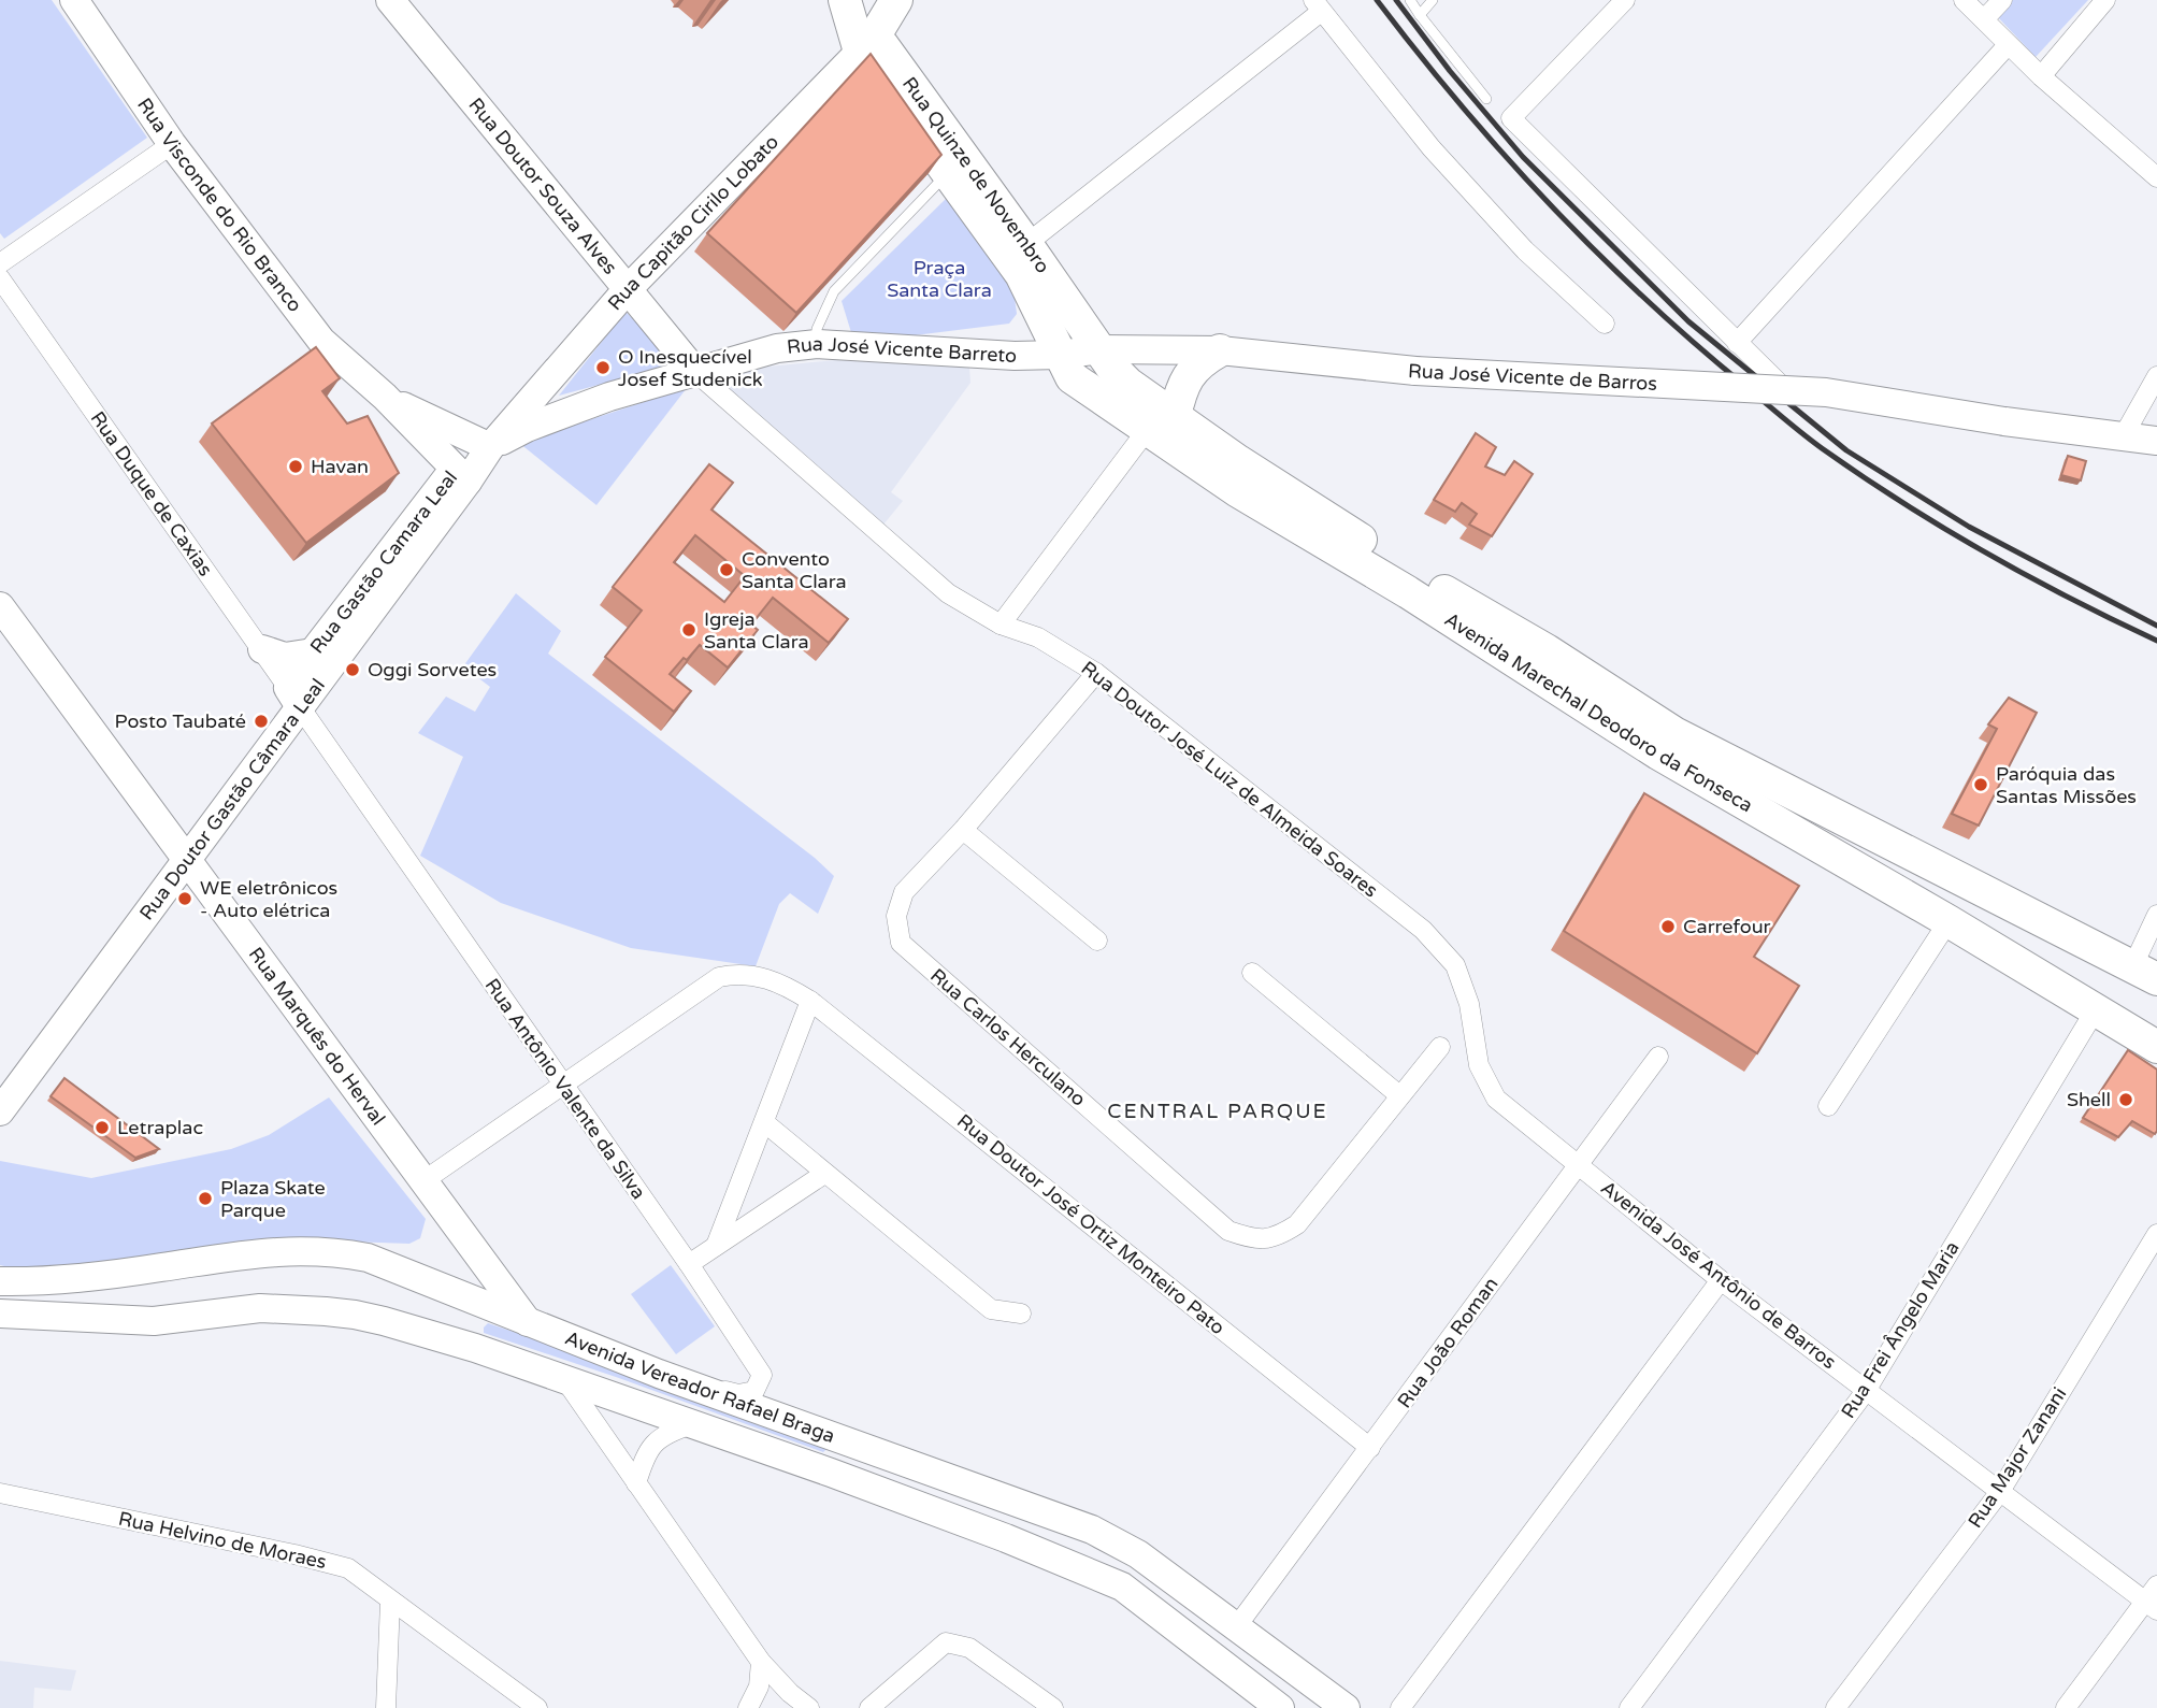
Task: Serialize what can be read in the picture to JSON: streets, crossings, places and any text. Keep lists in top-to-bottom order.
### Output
{
  "streets": {
    "main road": [
      "Rua Quinze de Novembro",
      "Rua Doutor Souza Alves",
      "Rua Visconde do Rio Branco",
      "Rua Capitão Cirilo Lobato",
      "Rua José Vicente Barreto",
      "Rua José Vicente de Barros",
      "Rua Gastão Camara Leal",
      "Avenida Marechal Deodoro da Fonseca",
      "Rua Doutor Gastão Câmara Leal",
      "Rua Marquês do Herval",
      "Avenida Vereador Rafael Braga"
    ],
    "street": [
      "Rua Duque de Caxias",
      "Rua Doutor José Luiz de Almeida Soares",
      "Rua Carlos Herculano",
      "Rua Antônio Valente da Silva",
      "Rua Doutor José Ortiz Monteiro Pato",
      "Avenida José Antônio de Barros",
      "Rua Frei Ângelo Maria",
      "Rua João Roman",
      "Rua Major Zanani",
      "Rua Helvino de Moraes"
    ]
  },
  "crossings": [
    ["Rua Quinze de Novembro", "Rua Capitão Cirilo Lobato"],
    ["Rua Quinze de Novembro", "Rua José Vicente Barreto"],
    ["Rua Quinze de Novembro", "Rua José Vicente de Barros"],
    ["Rua Quinze de Novembro", "Avenida Marechal Deodoro da Fonseca"],
    ["Rua Doutor Souza Alves", "Rua Capitão Cirilo Lobato"],
    ["Rua Doutor Souza Alves", "Rua José Vicente Barreto"],
    ["Rua Doutor Souza Alves", "Rua Doutor José Luiz de Almeida Soares"],
    ["Rua Visconde do Rio Branco", "Rua Capitão Cirilo Lobato"],
    ["Rua Visconde do Rio Branco", "Rua José Vicente Barreto"],
    ["Rua Visconde do Rio Branco", "Rua Gastão Camara Leal"],
    ["Rua Visconde do Rio Branco", "Rua Doutor Gastão Câmara Leal"],
    ["Rua Capitão Cirilo Lobato", "Rua José Vicente Barreto"],
    ["Rua Capitão Cirilo Lobato", "Rua Gastão Camara Leal"],
    ["Rua José Vicente Barreto", "Rua José Vicente de Barros"],
    ["Rua José Vicente Barreto", "Rua Gastão Camara Leal"],
    ["Rua José Vicente Barreto", "Avenida Marechal Deodoro da Fonseca"],
    ["Rua José Vicente Barreto", "Rua Doutor José Luiz de Almeida Soares"],
    ["Rua José Vicente de Barros", "Avenida Marechal Deodoro da Fonseca"],
    ["Rua Duque de Caxias", "Rua Gastão Camara Leal"],
    ["Rua Duque de Caxias", "Rua Doutor Gastão Câmara Leal"],
    ["Rua Duque de Caxias", "Rua Antônio Valente da Silva"],
    ["Rua Gastão Camara Leal", "Rua Doutor Gastão Câmara Leal"],
    ["Rua Gastão Camara Leal", "Rua Antônio Valente da Silva"],
    ["Avenida Marechal Deodoro da Fonseca", "Rua Frei Ângelo Maria"],
    ["Rua Doutor José Luiz de Almeida Soares", "Avenida José Antônio de Barros"],
    ["Rua Doutor José Luiz de Almeida Soares", "Rua João Roman"],
    ["Rua Doutor Gastão Câmara Leal", "Rua Marquês do Herval"],
    ["Rua Doutor Gastão Câmara Leal", "Rua Antônio Valente da Silva"],
    ["Rua Marquês do Herval", "Rua Doutor José Ortiz Monteiro Pato"],
    ["Rua Marquês do Herval", "Avenida Vereador Rafael Braga"],
    ["Rua Antônio Valente da Silva", "Rua Doutor José Ortiz Monteiro Pato"],
    ["Rua Antônio Valente da Silva", "Avenida Vereador Rafael Braga"],
    ["Rua Doutor José Ortiz Monteiro Pato", "Rua João Roman"],
    ["Avenida José Antônio de Barros", "Rua Frei Ângelo Maria"],
    ["Avenida José Antônio de Barros", "Rua João Roman"],
    ["Avenida José Antônio de Barros", "Rua Major Zanani"],
    ["Rua João Roman", "Avenida Vereador Rafael Braga"]
  ],
  "districts": ["CENTRAL PARQUE"],
  "parks": ["Praça Santa Clara"],
  "places": [
    "O Inesquecível Josef Studenick",
    "Havan",
    "Convento Santa Clara",
    "Igreja Santa Clara",
    "Oggi Sorvetes",
    "Posto Taubaté",
    "Paróquia das Santas Missões",
    "WE eletrônicos - Auto elétrica",
    "Carrefour",
    "Shell",
    "Letraplac",
    "Plaza Skate Parque"
  ]
}
